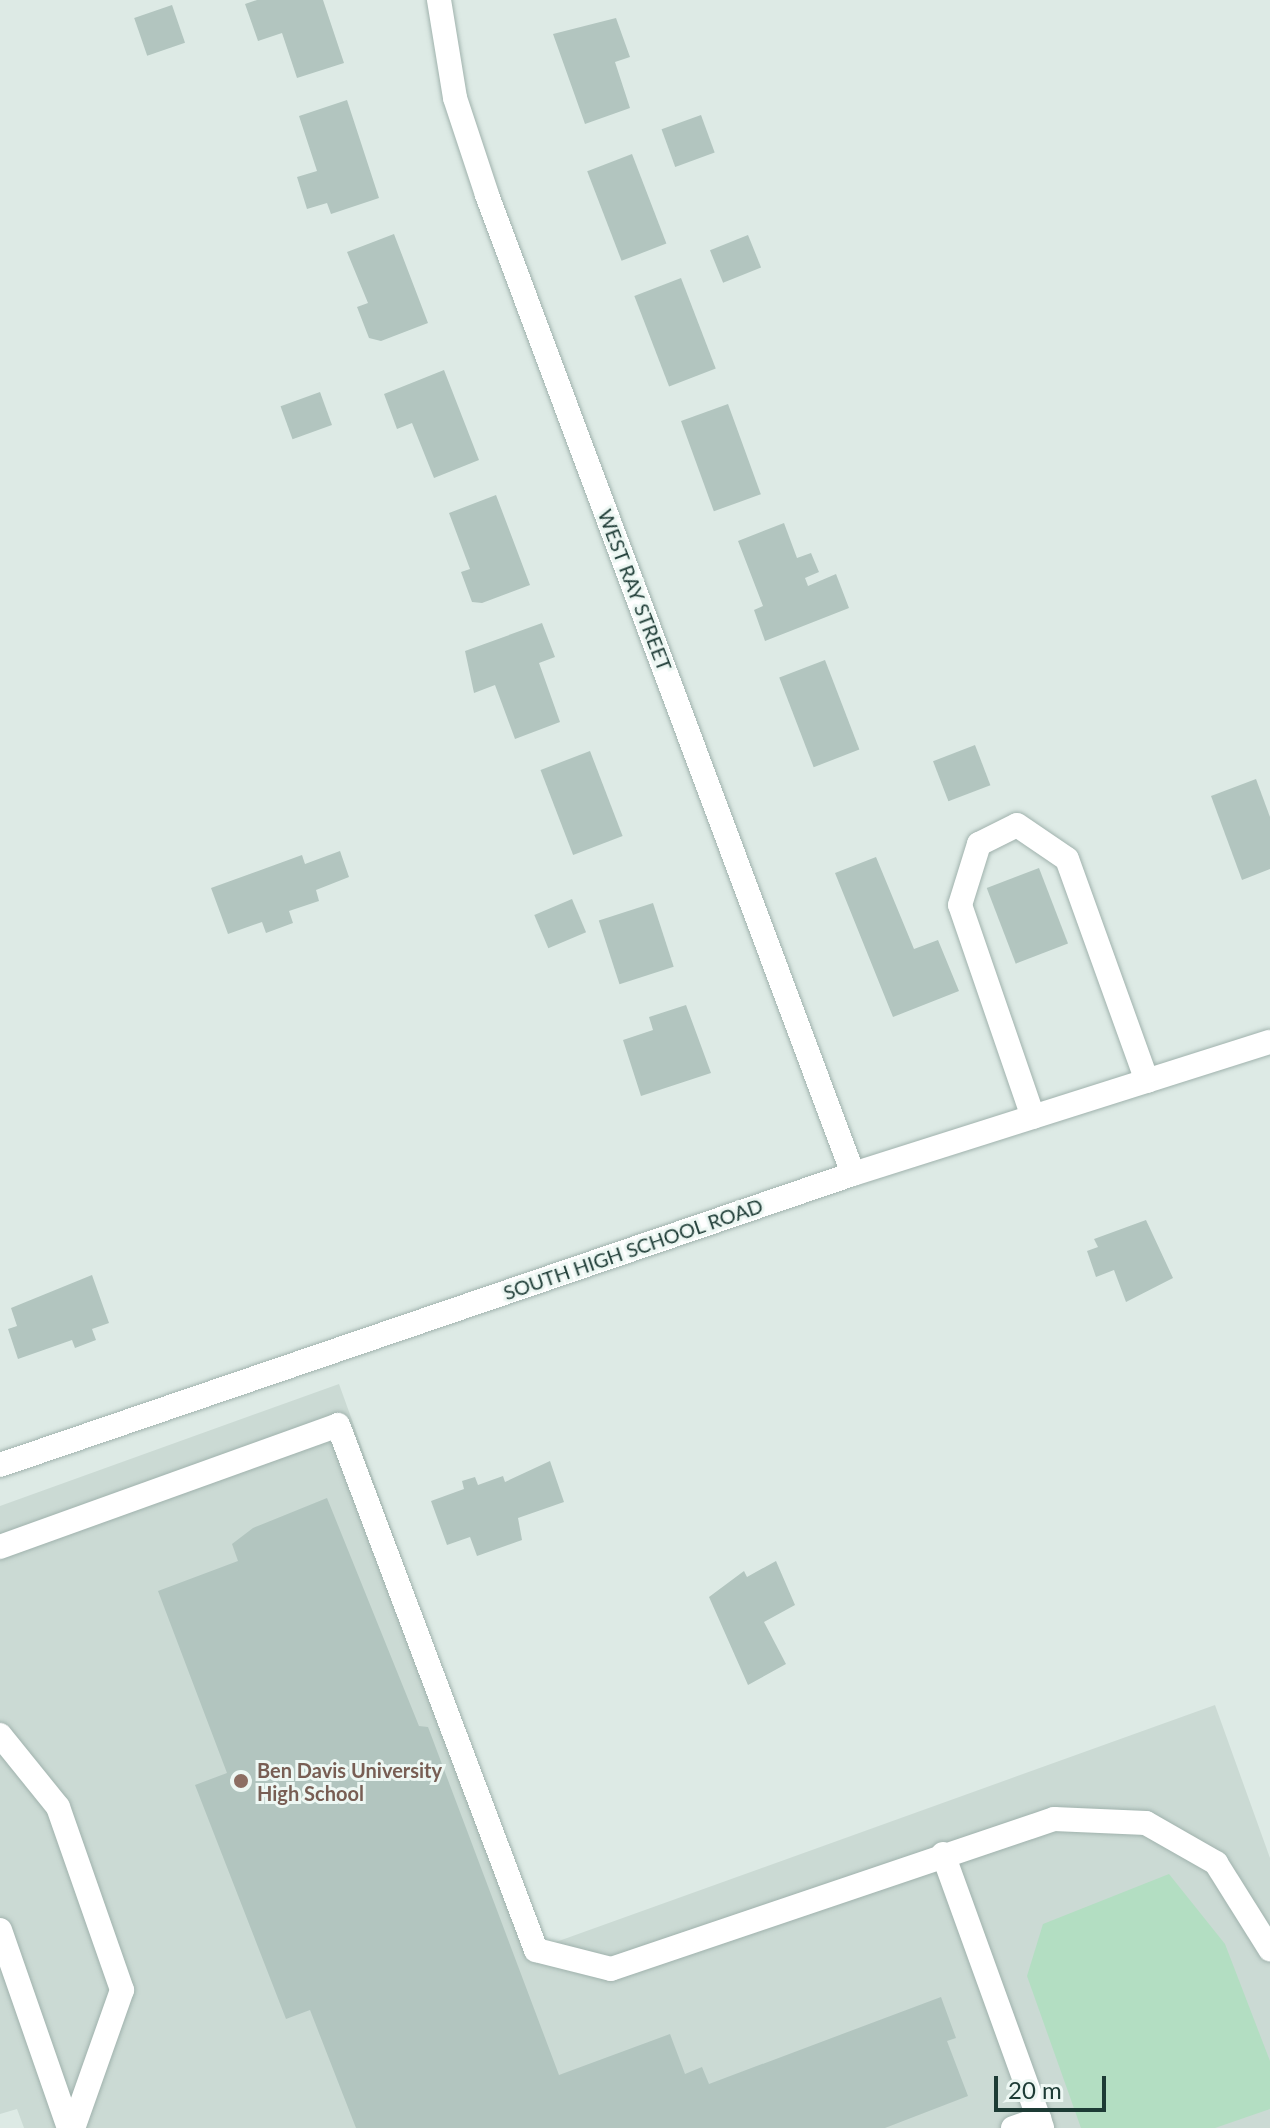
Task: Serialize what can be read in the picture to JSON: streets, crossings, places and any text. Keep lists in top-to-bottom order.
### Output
{
  "streets": {
    "street": ["WEST RAY STREET", "SOUTH HIGH SCHOOL ROAD"]
  },
  "crossings": [
    ["WEST RAY STREET", "SOUTH HIGH SCHOOL ROAD"]
  ],
  "places": ["Ben Davis University High School"],
  "scale_bar": "20 m"
}
